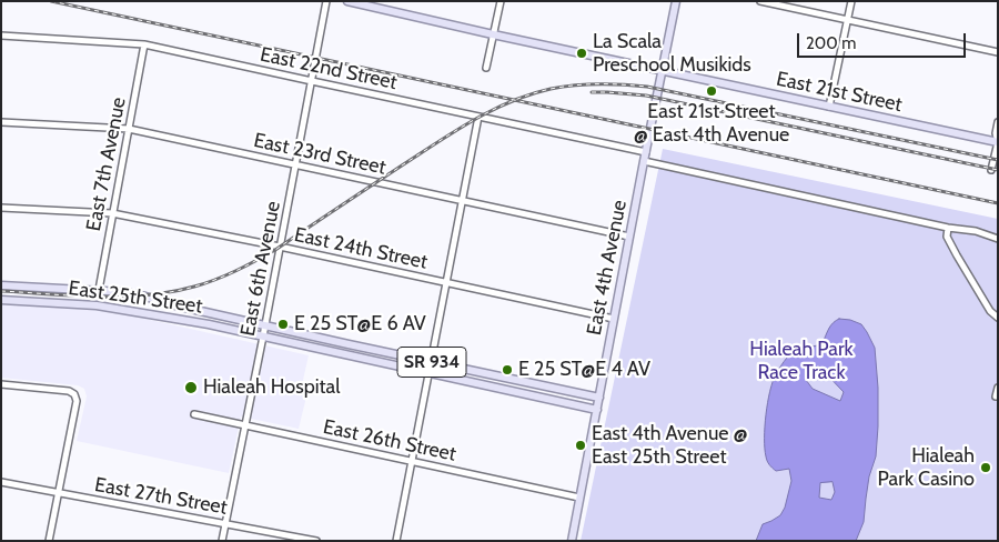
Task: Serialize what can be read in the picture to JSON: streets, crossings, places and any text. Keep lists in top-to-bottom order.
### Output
{
  "streets": {
    "main road": [
      "East 21st Street",
      "East 4th Avenue",
      "East 25th Street",
      "SR 934"
    ],
    "street": [
      "East 22nd Street",
      "East 23rd Street",
      "East 7th Avenue",
      "East 24th Street",
      "East 6th Avenue",
      "East 26th Street",
      "East 27th Street"
    ]
  },
  "crossings": [
    ["East 22nd Street", "East 7th Avenue"],
    ["East 22nd Street", "East 4th Avenue"],
    ["East 22nd Street", "East 6th Avenue"],
    ["East 21st Street", "East 4th Avenue"],
    ["East 23rd Street", "East 7th Avenue"],
    ["East 23rd Street", "East 4th Avenue"],
    ["East 23rd Street", "East 6th Avenue"],
    ["East 7th Avenue", "East 24th Street"],
    ["East 7th Avenue", "SR 934"],
    ["East 24th Street", "East 4th Avenue"],
    ["East 24th Street", "East 6th Avenue"],
    ["East 4th Avenue", "SR 934"],
    ["East 4th Avenue", "East 26th Street"],
    ["East 6th Avenue", "East 25th Street"],
    ["East 6th Avenue", "SR 934"],
    ["East 6th Avenue", "East 26th Street"],
    ["East 6th Avenue", "East 27th Street"],
    ["East 25th Street", "SR 934"]
  ],
  "parks": ["Hialeah Park Race Track"],
  "places": [
    "La Scala Preschool Musikids",
    "East 21st Street @ East 4th Avenue",
    "E 25 ST@E 6 AV",
    "E 25 ST@E 4 AV",
    "Hialeah Hospital",
    "East 4th Avenue @ East 25th Street",
    "Hialeah Park Casino"
  ],
  "scale_bar": "200 m"
}
